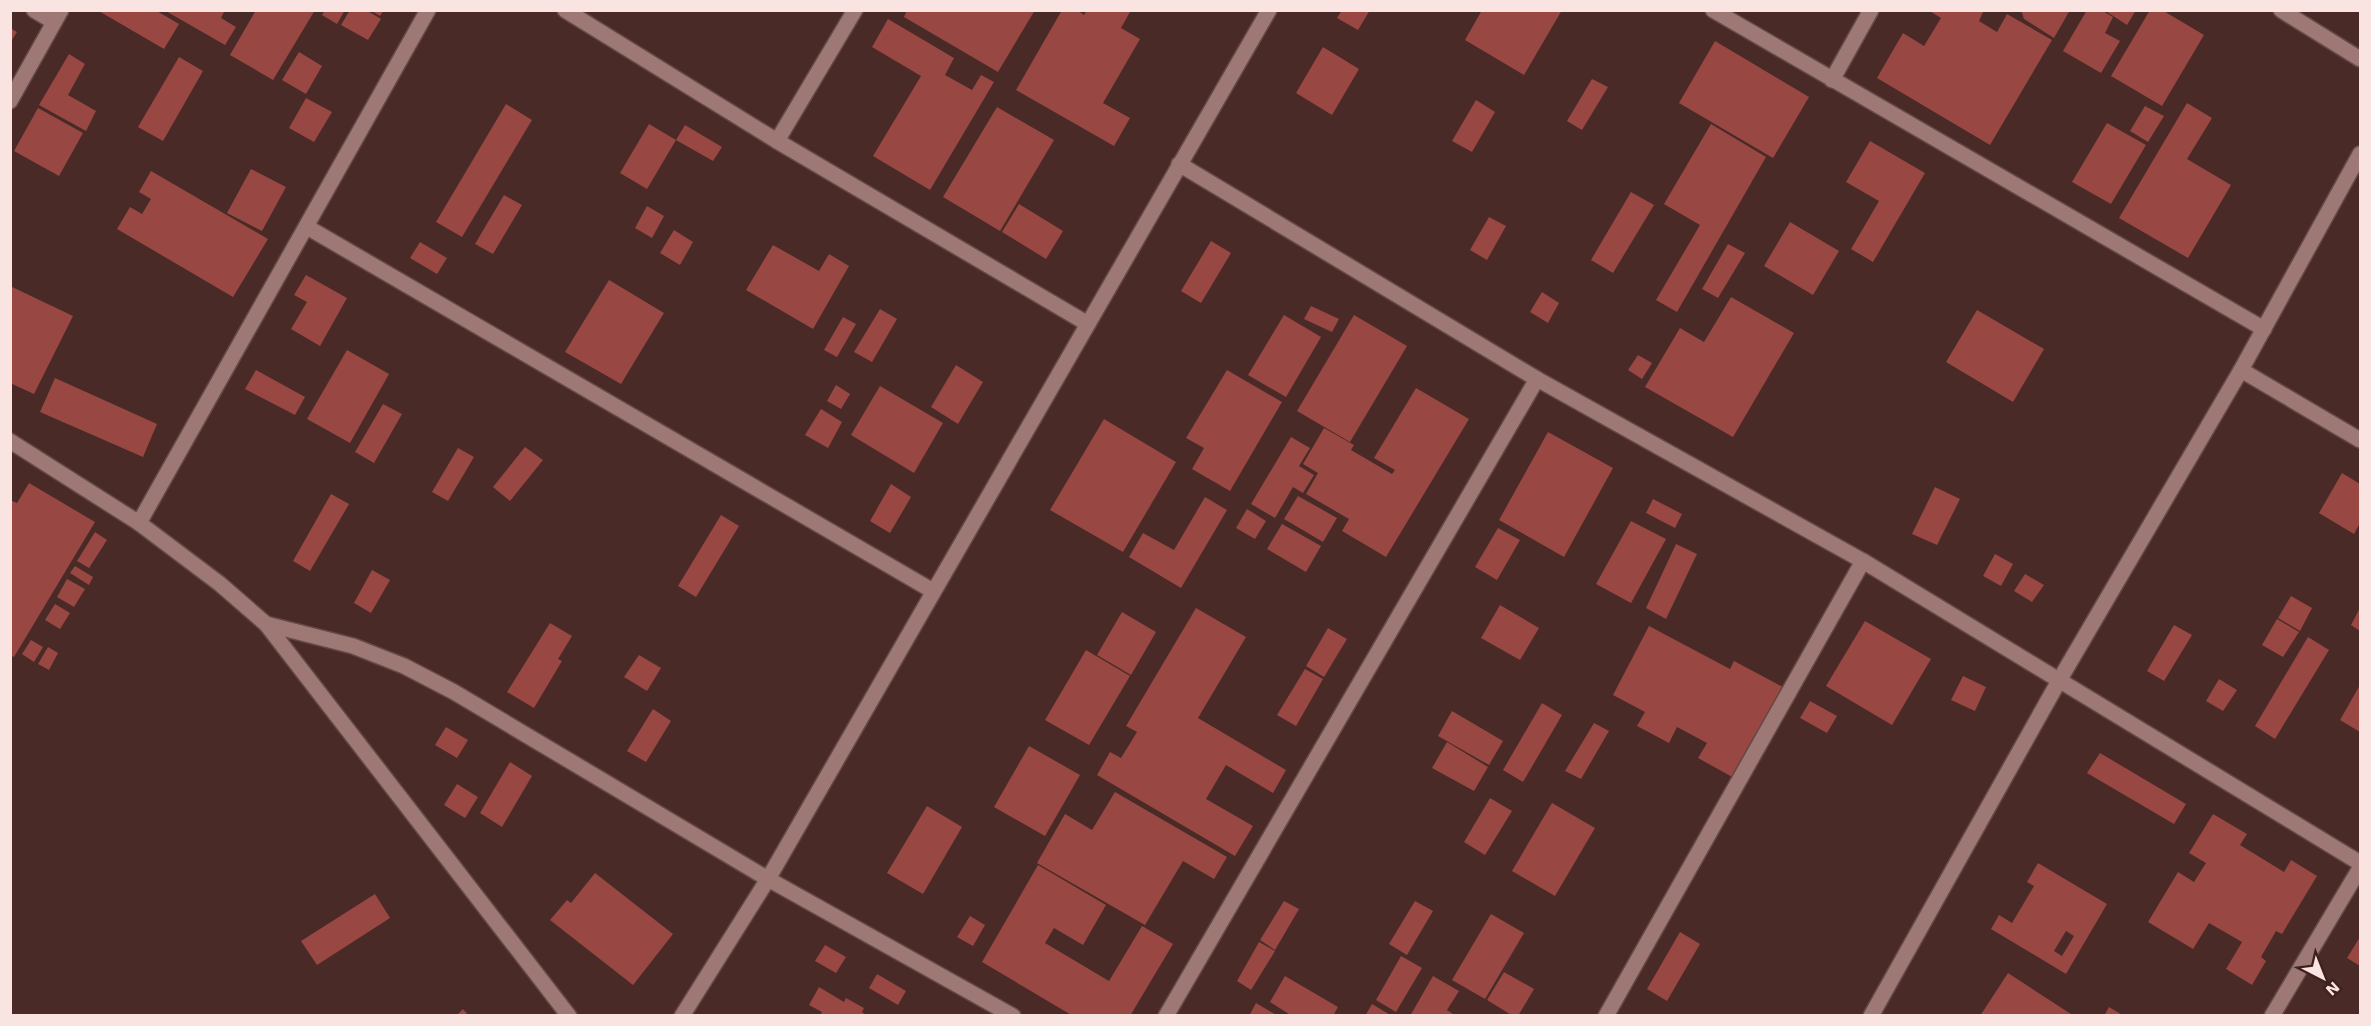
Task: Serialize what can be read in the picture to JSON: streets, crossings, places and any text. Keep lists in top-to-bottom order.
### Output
{
  "north": "bottom right"
}
